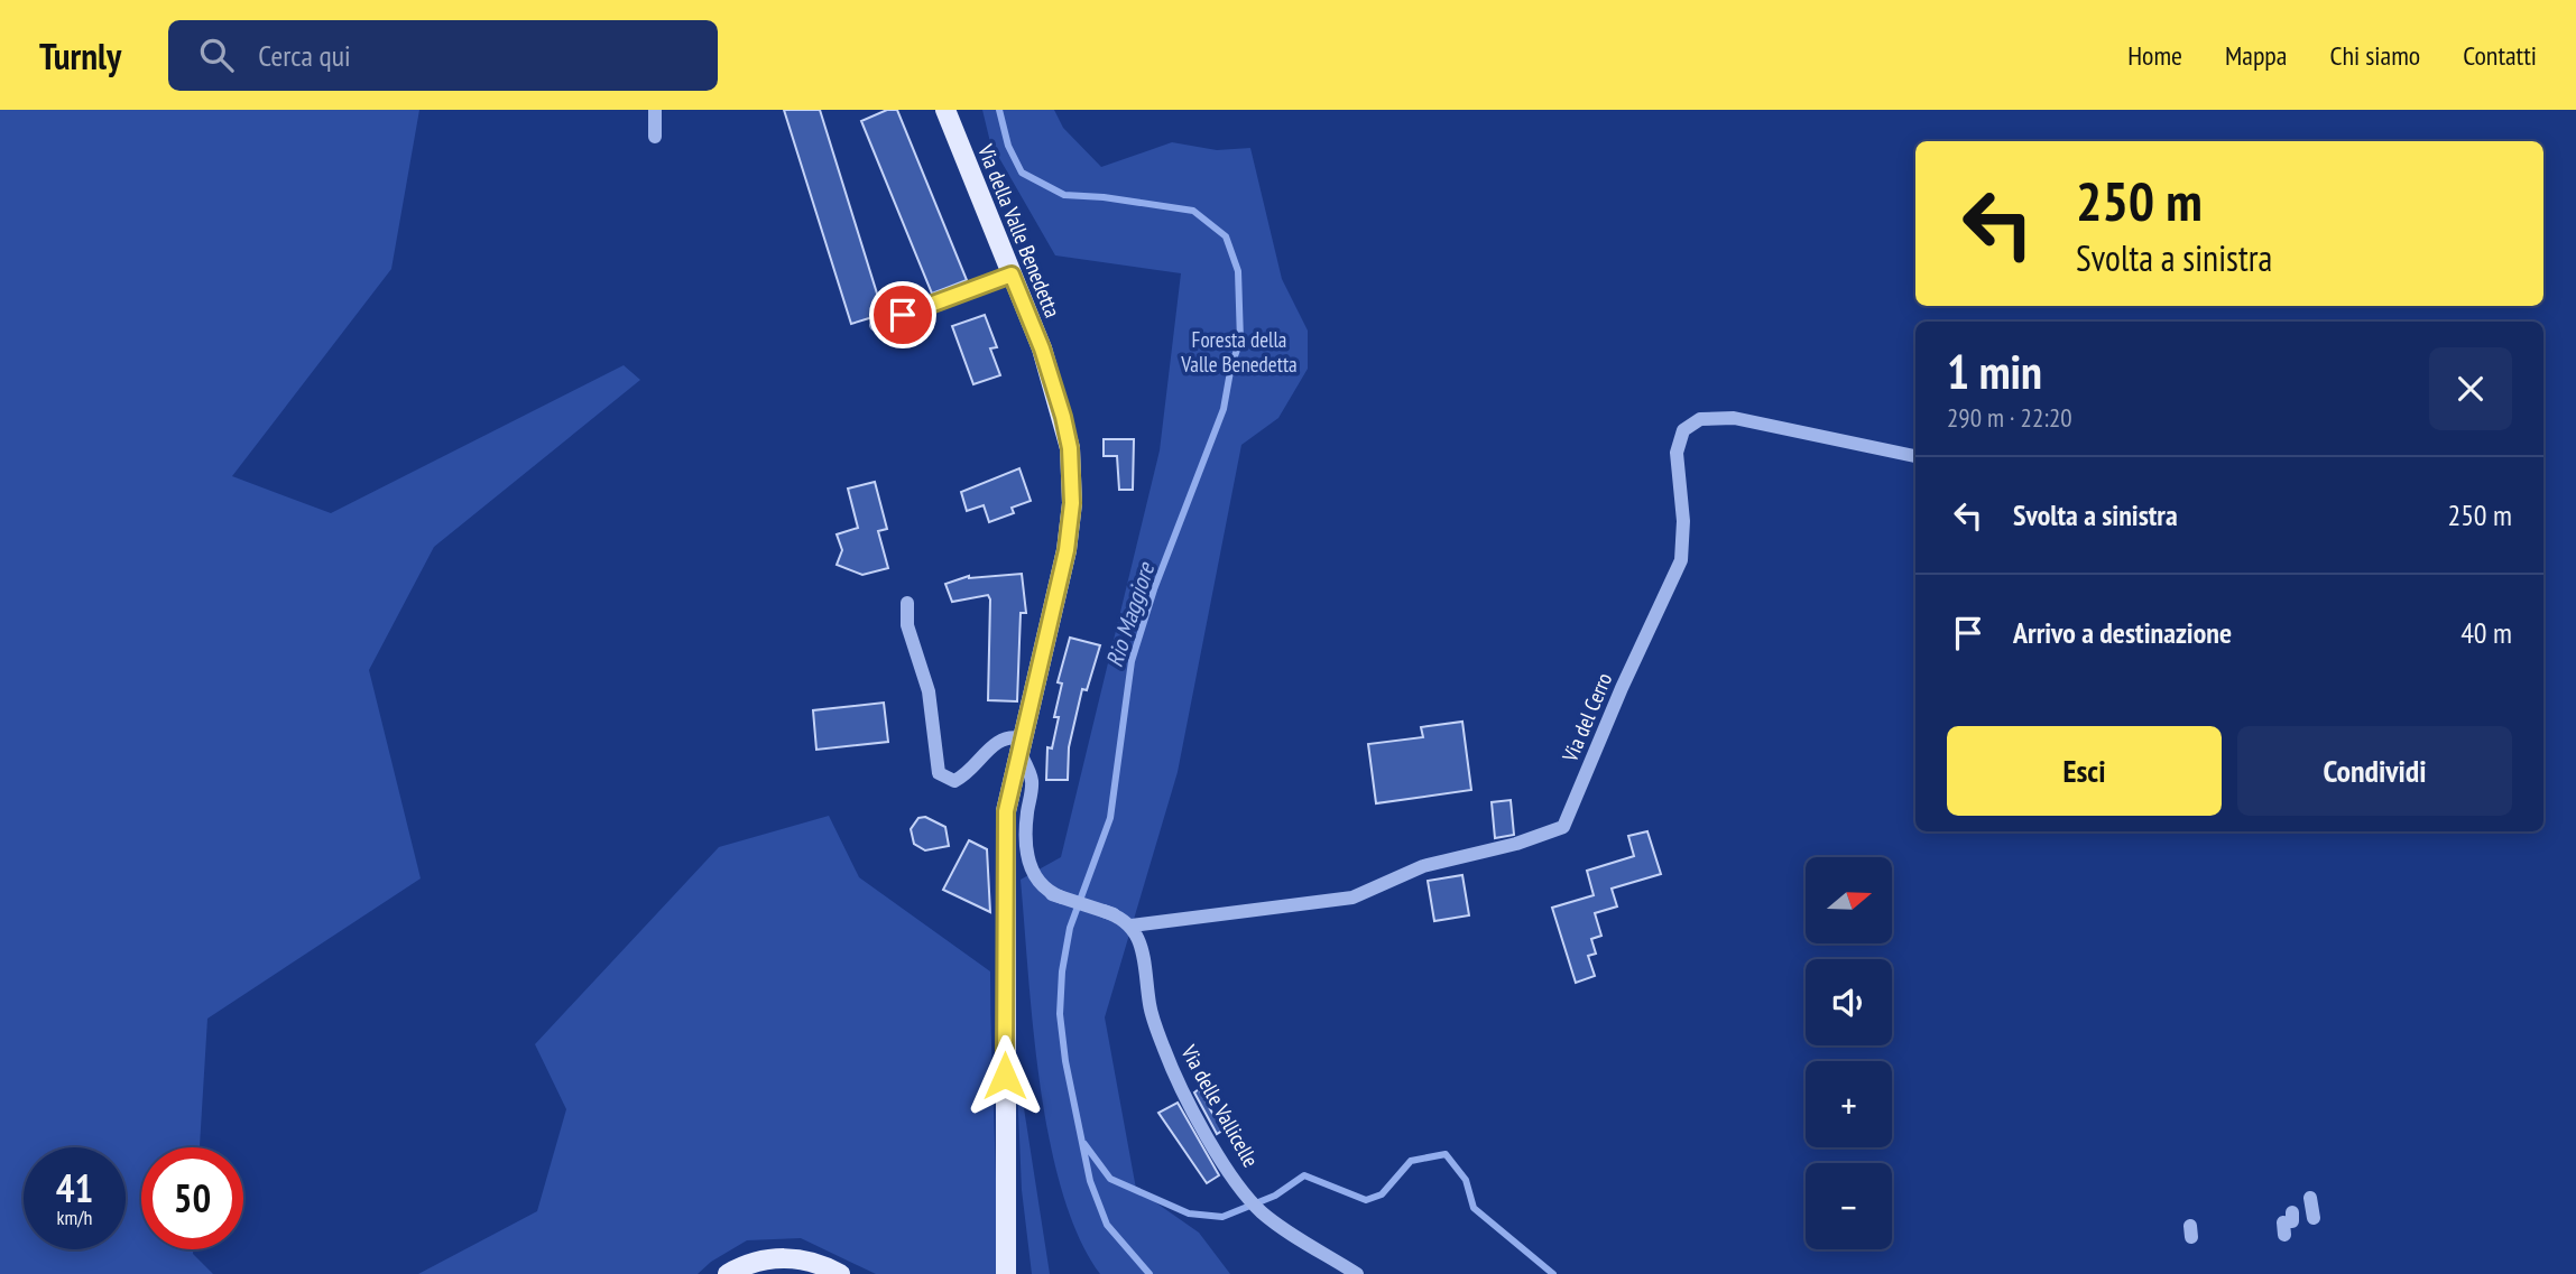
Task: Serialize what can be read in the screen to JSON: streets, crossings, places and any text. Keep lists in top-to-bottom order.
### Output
{
  "streets": {
    "main road": ["Via della Valle Benedetta"],
    "street": ["Via del Cerro", "Via delle Vallicelle"]
  },
  "crossings": [
    ["Via del Cerro", "Via delle Vallicelle"]
  ],
  "water": ["Rio Maggiore"],
  "parks": ["Foresta della Valle Benedetta"],
  "north": "right",
  "page": {
    "header": "Turnly",
    "search": "Cerca qui",
    "nav": [
      "Home",
      "Mappa",
      "Chi siamo",
      "Contatti"
    ],
    "turn": ["250 m", "Svolta a sinistra"],
    "heading": ["1 min", "290 m · 22:20"],
    "list": [
      {
        "name": "Svolta a sinistra",
        "value": "250 m"
      },
      {
        "name": "Arrivo a destinazione",
        "value": "40 m"
      }
    ],
    "buttons": ["Esci", "Condividi"],
    "map_buttons": ["+", "−"],
    "speed": "41 km/h",
    "limit": "50"
  }
}
